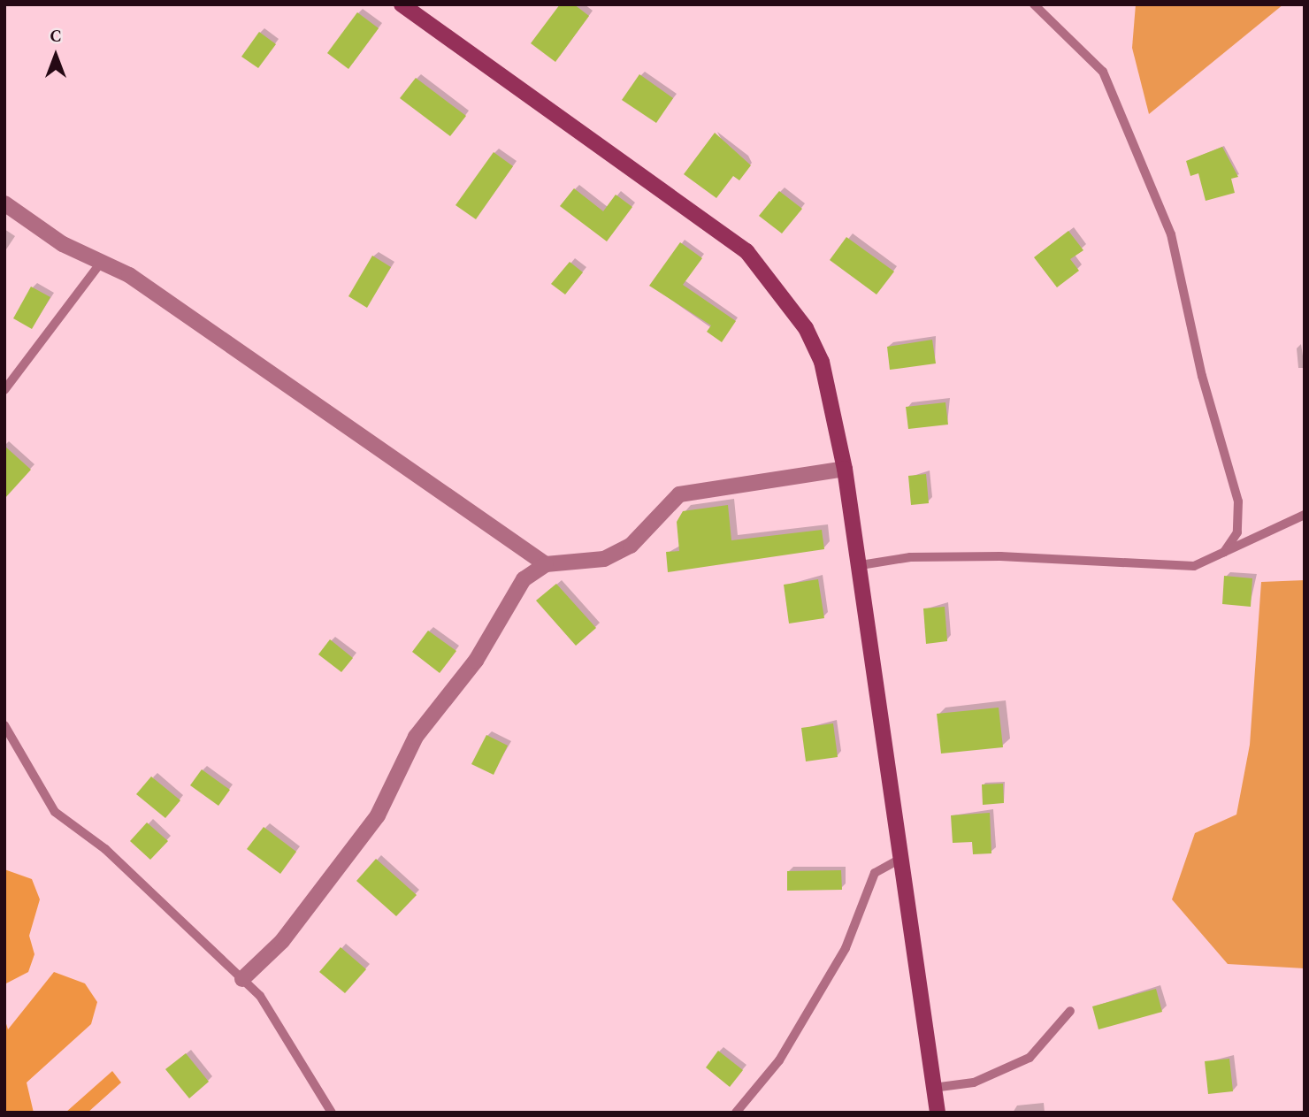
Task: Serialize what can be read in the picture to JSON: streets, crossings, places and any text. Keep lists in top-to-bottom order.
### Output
{
  "north": "top"
}
